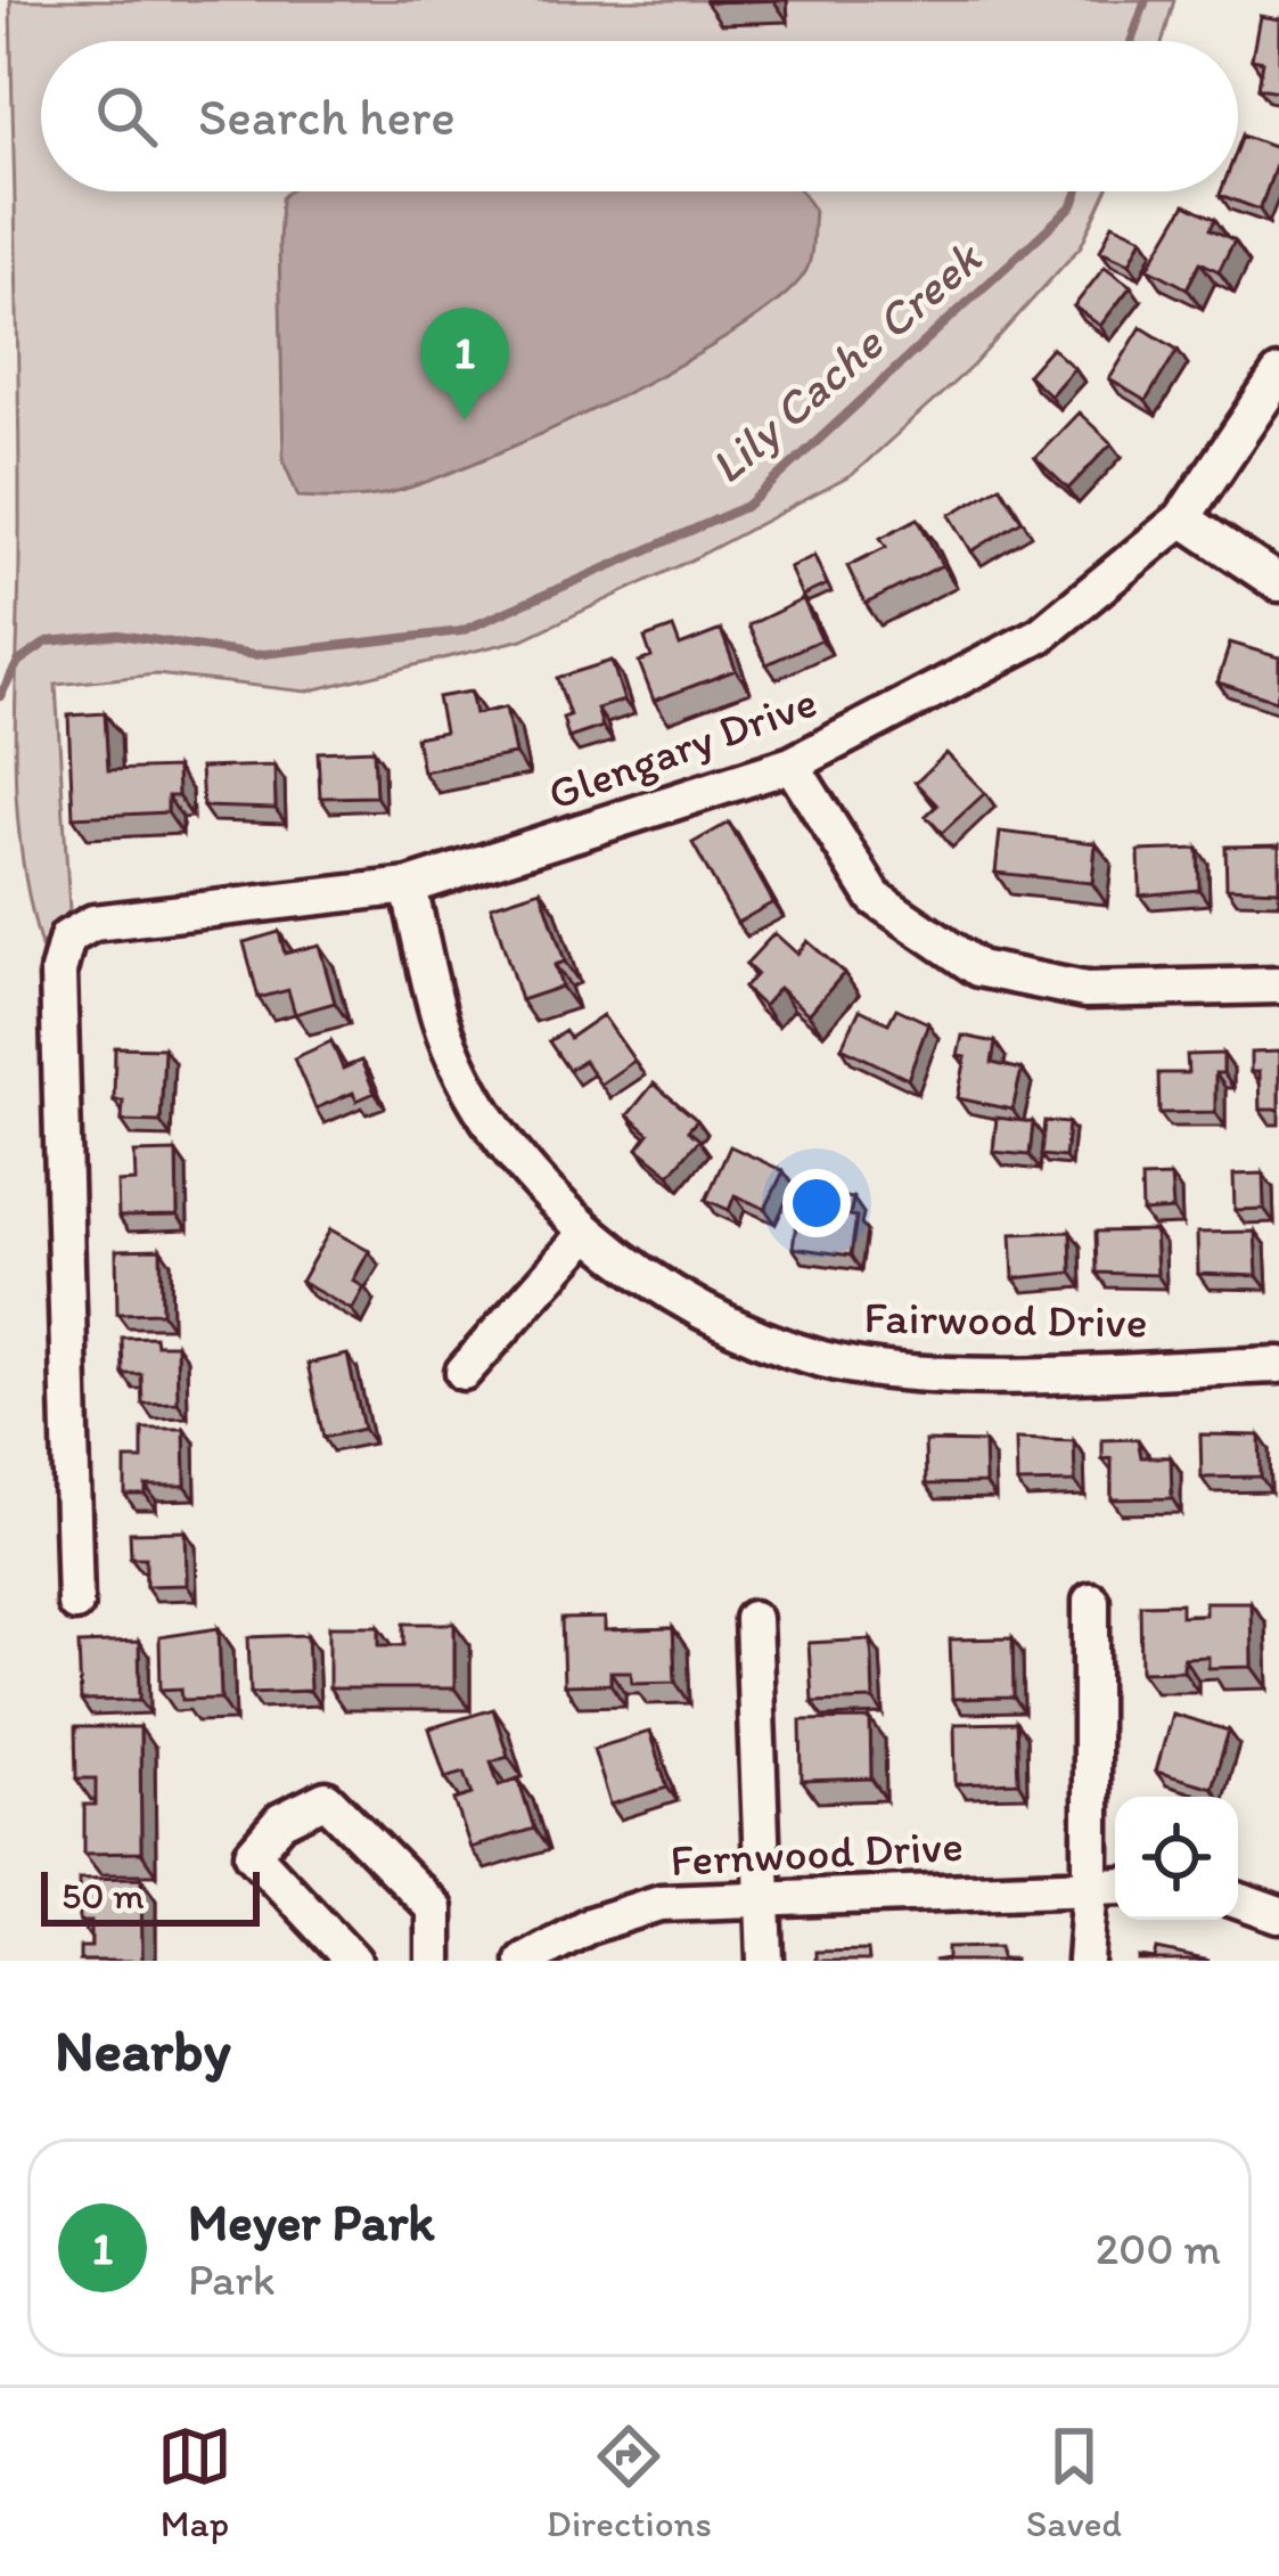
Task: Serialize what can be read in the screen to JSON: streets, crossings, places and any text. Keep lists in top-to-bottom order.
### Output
{
  "streets": {
    "street": ["Glengary Drive", "Fairwood Drive", "Fernwood Drive"]
  },
  "crossings": [
    ["Glengary Drive", "Fairwood Drive"]
  ],
  "water": ["Lily Cache Creek"],
  "scale_bar": "50 m",
  "page": {
    "search": "Search here",
    "pins": "1",
    "scale": "50 m",
    "heading": "Nearby",
    "list": [
      {
        "mark": "1",
        "name": "Meyer Park",
        "note": "Park",
        "value": "200 m"
      }
    ],
    "nav": ["Map", "Directions", "Saved"]
  }
}
